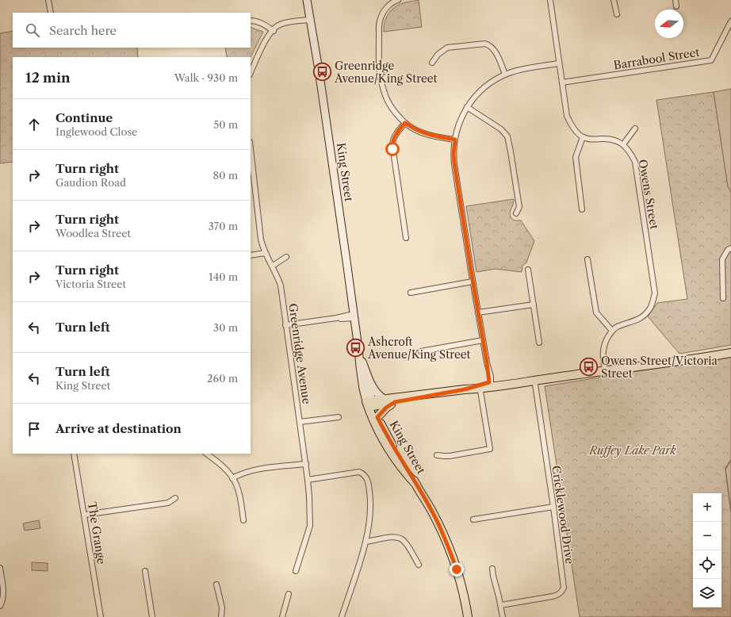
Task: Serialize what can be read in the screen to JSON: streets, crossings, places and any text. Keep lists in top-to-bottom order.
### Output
{
  "streets": {
    "main road": ["King Street"],
    "street": [
      "Barrabool Street",
      "Owens Street",
      "Greenridge Avenue",
      "Cricklewood Drive",
      "The Grange"
    ]
  },
  "parks": ["Ruffey Lake Park"],
  "places": {
    "bus stop": ["Greenridge Avenue/King Street", "Ashcroft Avenue/King Street", "Owens Street/Victoria Street"]
  },
  "north": "left",
  "page": {
    "search": "Search here",
    "heading": ["12 min", "Walk · 930 m"],
    "list": [
      ["Continue", "Inglewood Close", "50 m"],
      ["Turn right", "Gaudion Road", "80 m"],
      ["Turn right", "Woodlea Street", "370 m"],
      ["Turn right", "Victoria Street", "140 m"],
      ["Turn left", "30 m"],
      ["Turn left", "King Street", "260 m"],
      "Arrive at destination"
    ],
    "map_buttons": ["+", "−"]
  }
}
